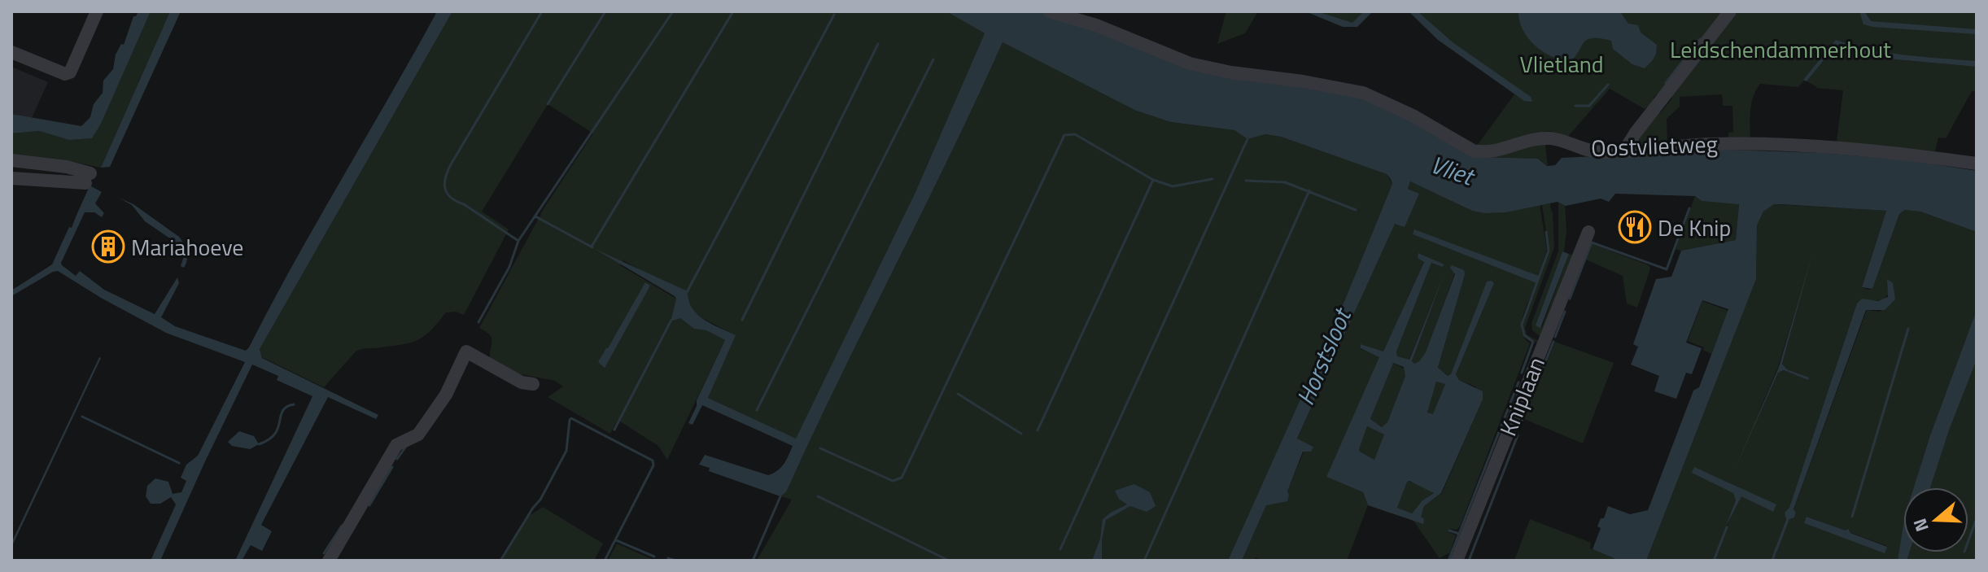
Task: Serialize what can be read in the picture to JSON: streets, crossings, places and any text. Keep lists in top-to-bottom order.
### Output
{
  "streets": {
    "street": ["Oostvlietweg", "Kniplaan"]
  },
  "water": ["Vliet", "Horstsloot"],
  "parks": ["Leidschendammerhout", "Vlietland"],
  "places": {
    "restaurant": ["De Knip"],
    "building": ["Mariahoeve"]
  },
  "north": "left"
}
